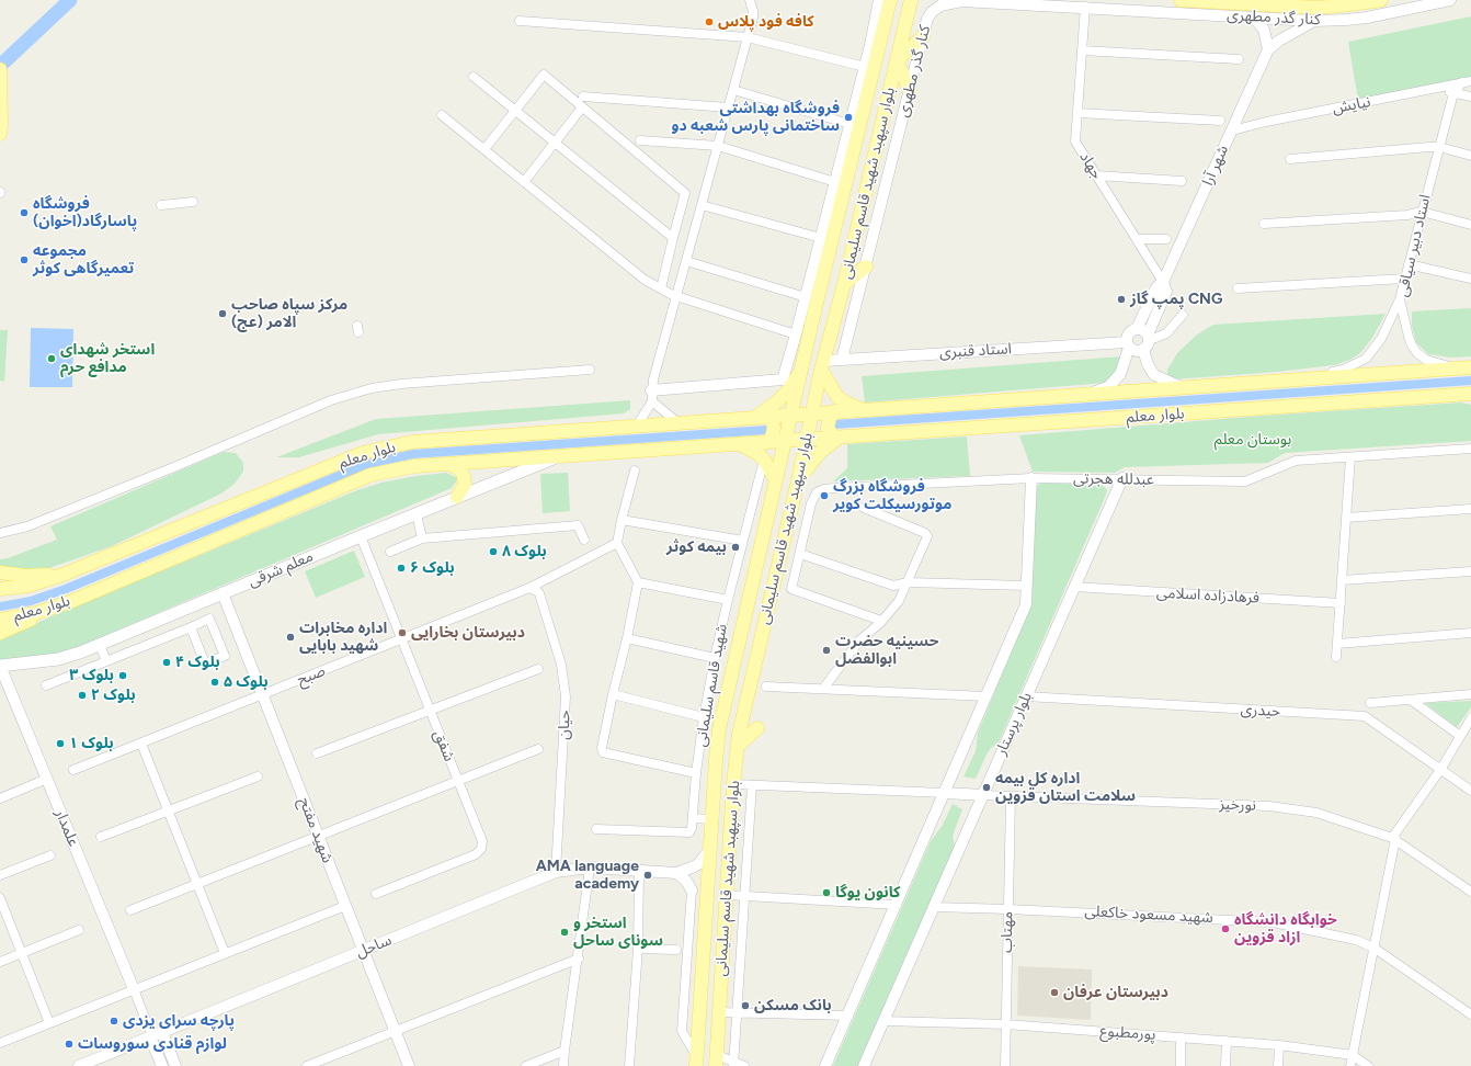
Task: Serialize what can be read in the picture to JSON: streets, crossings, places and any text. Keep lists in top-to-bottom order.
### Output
{
  "streets": {
    "main road": ["بلوار سپهبد شهید قاسم سلیمانی", "بلوار معلم", "معلم شرقی"],
    "street": [
      "کنار گذر مطهری",
      "نيايش",
      "جهاد",
      "شهر آرا",
      "استاد دبیر سیاقی",
      "استاد قنبری",
      "عبدلله هجرتی",
      "فرهادزاده اسلامی",
      "صبح",
      "شهید قاسم سلیمانی",
      "حیدری",
      "بلوار پرستار",
      "حیان",
      "شفق",
      "نورخیز",
      "علمدار",
      "شهید مفتح",
      "شهید مسعود خاکعلی",
      "مهتاب",
      "ساحل",
      "پورمطبوع"
    ]
  },
  "crossings": [
    ["کنار گذر مطهری", "جهاد"],
    ["کنار گذر مطهری", "استاد قنبری"],
    ["نيايش", "شهر آرا"],
    ["جهاد", "شهر آرا"],
    ["شهر آرا", "استاد قنبری"],
    ["شهر آرا", "بلوار معلم"],
    ["بلوار سپهبد شهید قاسم سلیمانی", "استاد قنبری"],
    ["بلوار سپهبد شهید قاسم سلیمانی", "بلوار معلم"],
    ["بلوار سپهبد شهید قاسم سلیمانی", "ساحل"],
    ["استاد دبیر سیاقی", "بلوار معلم"],
    ["بلوار معلم", "معلم شرقی"],
    ["عبدلله هجرتی", "بلوار پرستار"],
    ["معلم شرقی", "شفق"],
    ["معلم شرقی", "علمدار"],
    ["معلم شرقی", "شهید مفتح"],
    ["فرهادزاده اسلامی", "بلوار پرستار"],
    ["صبح", "حیان"],
    ["صبح", "شفق"],
    ["صبح", "شهید مفتح"],
    ["حیدری", "بلوار پرستار"],
    ["بلوار پرستار", "نورخیز"],
    ["بلوار پرستار", "شهید مسعود خاکعلی"],
    ["بلوار پرستار", "پورمطبوع"],
    ["حیان", "ساحل"],
    ["نورخیز", "مهتاب"],
    ["شهید مفتح", "ساحل"],
    ["شهید مسعود خاکعلی", "مهتاب"],
    ["مهتاب", "پورمطبوع"]
  ],
  "parks": ["بوستان معلم"],
  "places": [
    "کافه فود پلاس",
    "فروشگاه بهداشتی ساختمانی پارس شعبه دو",
    "فروشگاه پاسارگاد(اخوان)",
    "مجموعه تعمیرگاهی کوثر",
    "پمپ گاز CNG",
    "مرکز سپاه صاحب الامر (عج)",
    "استخر شهدای مدافع حرم",
    "فروشگاه بزرگ موتورسیکلت کویر",
    "بیمه کوثر",
    "بلوک ۸",
    "بلوک ۶",
    "دبیرستان بخارایی",
    "اداره مخابرات شهید بابایی",
    "حسینیه حضرت ابوالفضل",
    "بلوک ۴",
    "بلوک ۳",
    "بلوک ۵",
    "بلوک ۲",
    "بلوک ۱",
    "اداره کل بیمه سلامت استان قزوین",
    "AMA language academy",
    "کانون یوگا",
    "خوابگاه دانشگاه ازاد قزوین",
    "استخر و سونای ساحل",
    "دبیرستان عرفان",
    "بانک مسکن",
    "پارچه سرای یزدی",
    "لوازم قنادی سوروسات"
  ]
}
